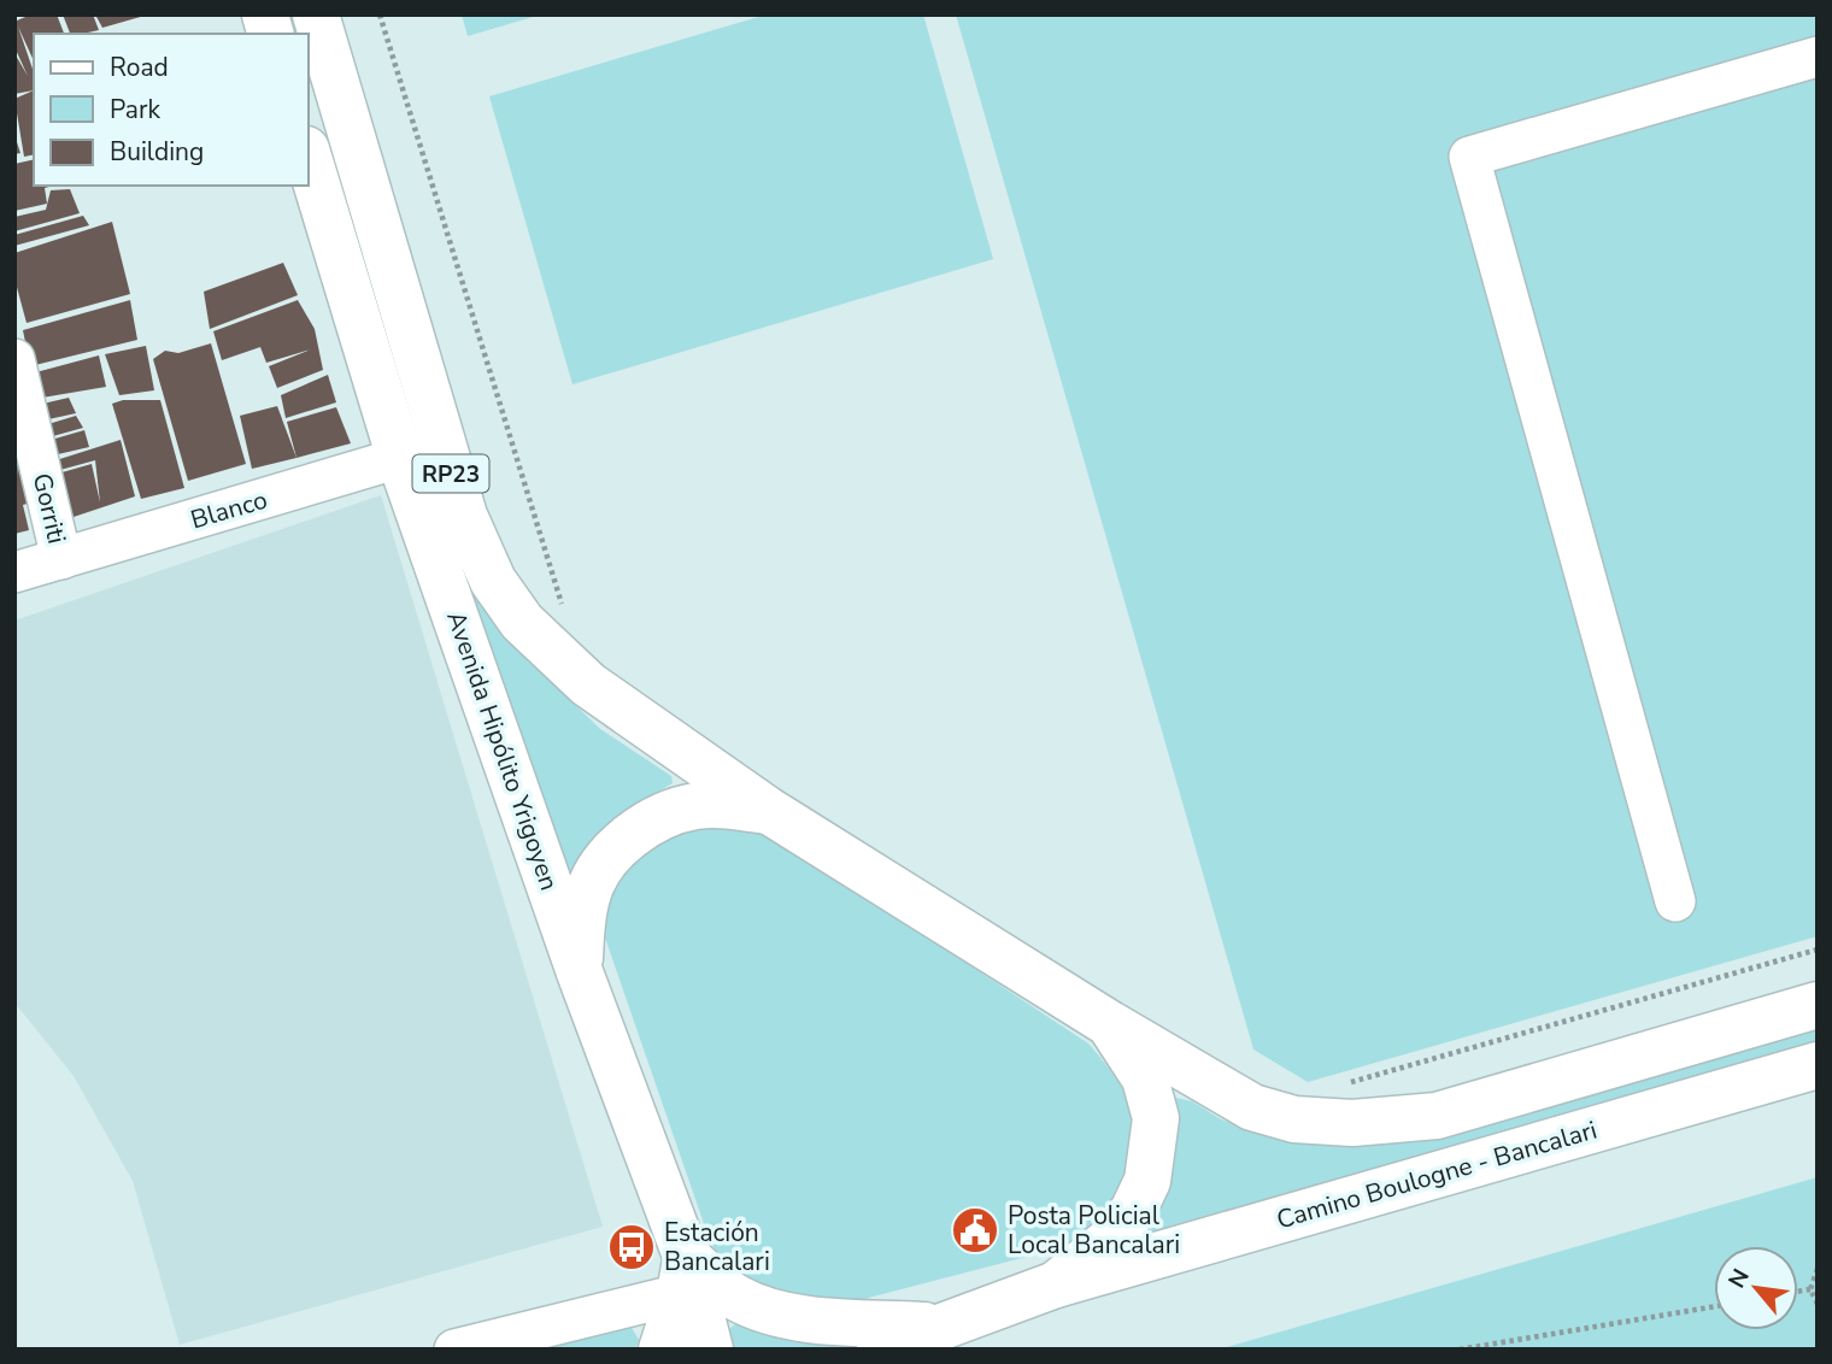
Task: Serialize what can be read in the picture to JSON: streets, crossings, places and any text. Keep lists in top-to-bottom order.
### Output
{
  "streets": {
    "main road": ["RP23", "Avenida Hipólito Yrigoyen", "Camino Boulogne - Bancalari"],
    "street": ["Gorriti", "Blanco"]
  },
  "crossings": [
    ["RP23", "Avenida Hipólito Yrigoyen"],
    ["RP23", "Camino Boulogne - Bancalari"],
    ["Gorriti", "Blanco"],
    ["Blanco", "Avenida Hipólito Yrigoyen"]
  ],
  "places": {
    "public building": ["Posta Policial Local Bancalari"],
    "bus stop": ["Estación Bancalari"]
  },
  "legend": ["Road", "Park", "Building"],
  "north": "top left"
}
